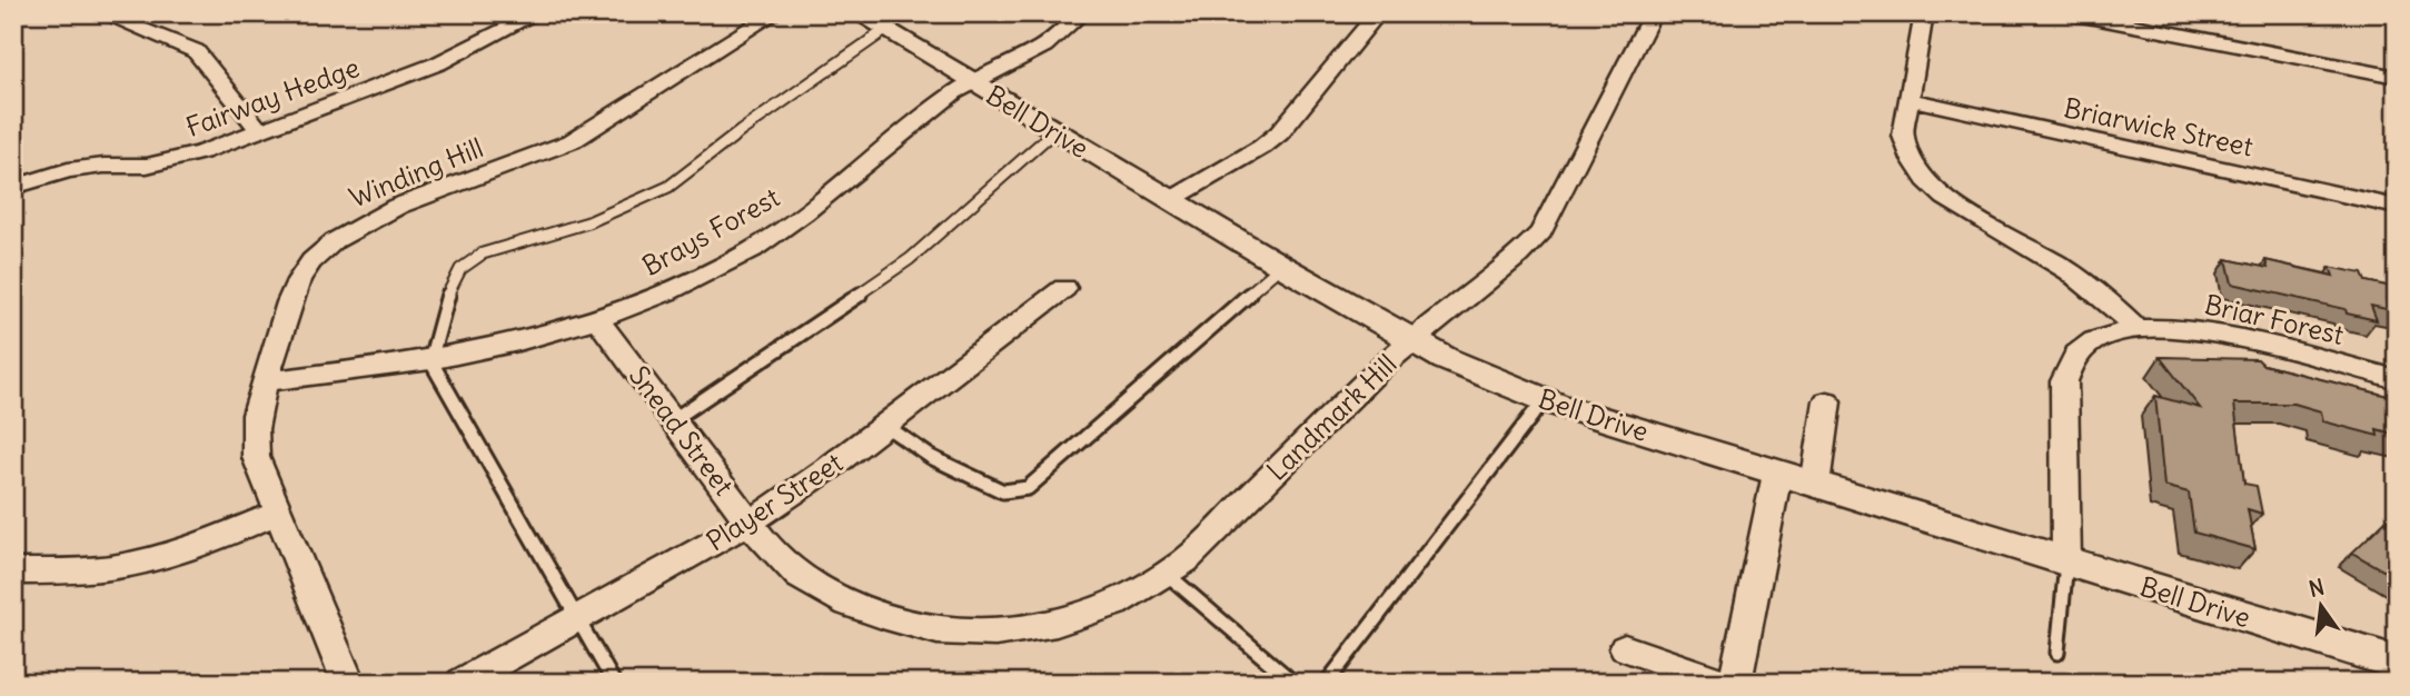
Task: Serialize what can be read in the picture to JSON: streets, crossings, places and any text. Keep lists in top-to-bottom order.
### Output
{
  "streets": {
    "street": [
      "Fairway Hedge",
      "Bell Drive",
      "Briarwick Street",
      "Winding Hill",
      "Brays Forest",
      "Briar Forest",
      "Landmark Hill",
      "Snead Street",
      "Player Street"
    ]
  },
  "crossings": [
    ["Bell Drive", "Brays Forest"],
    ["Bell Drive", "Briar Forest"],
    ["Bell Drive", "Landmark Hill"],
    ["Winding Hill", "Brays Forest"],
    ["Brays Forest", "Snead Street"],
    ["Landmark Hill", "Snead Street"],
    ["Snead Street", "Player Street"]
  ],
  "north": "top"
}
